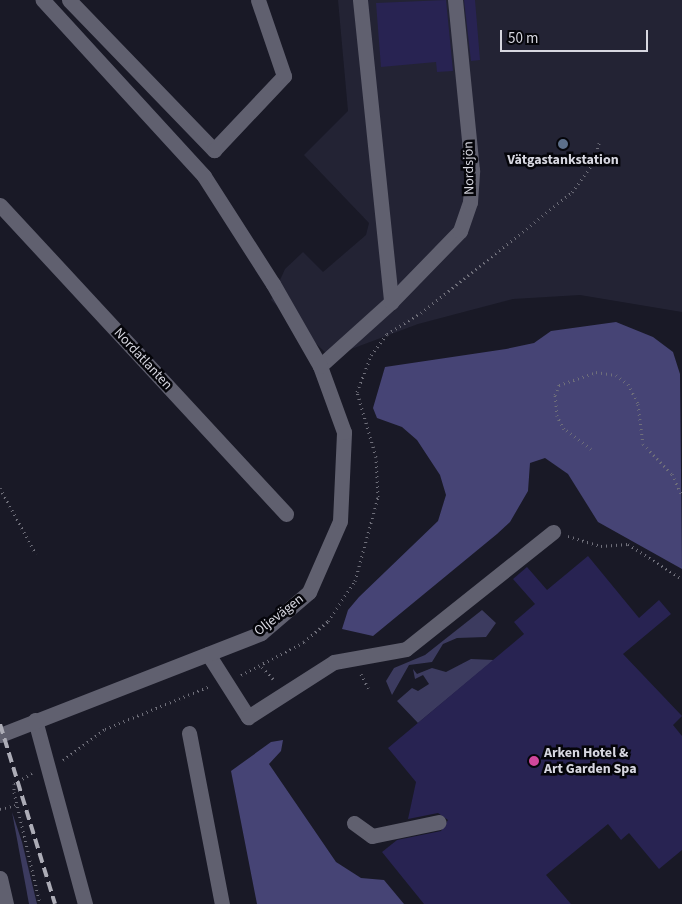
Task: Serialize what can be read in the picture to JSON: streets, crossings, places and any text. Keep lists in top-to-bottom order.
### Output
{
  "streets": {
    "street": ["Nordsjön", "Nordatlanten", "Oljevägen"]
  },
  "crossings": [
    ["Nordsjön", "Oljevägen"]
  ],
  "places": ["Vätgastankstation", "Arken Hotel & Art Garden Spa"],
  "scale_bar": "50 m"
}
